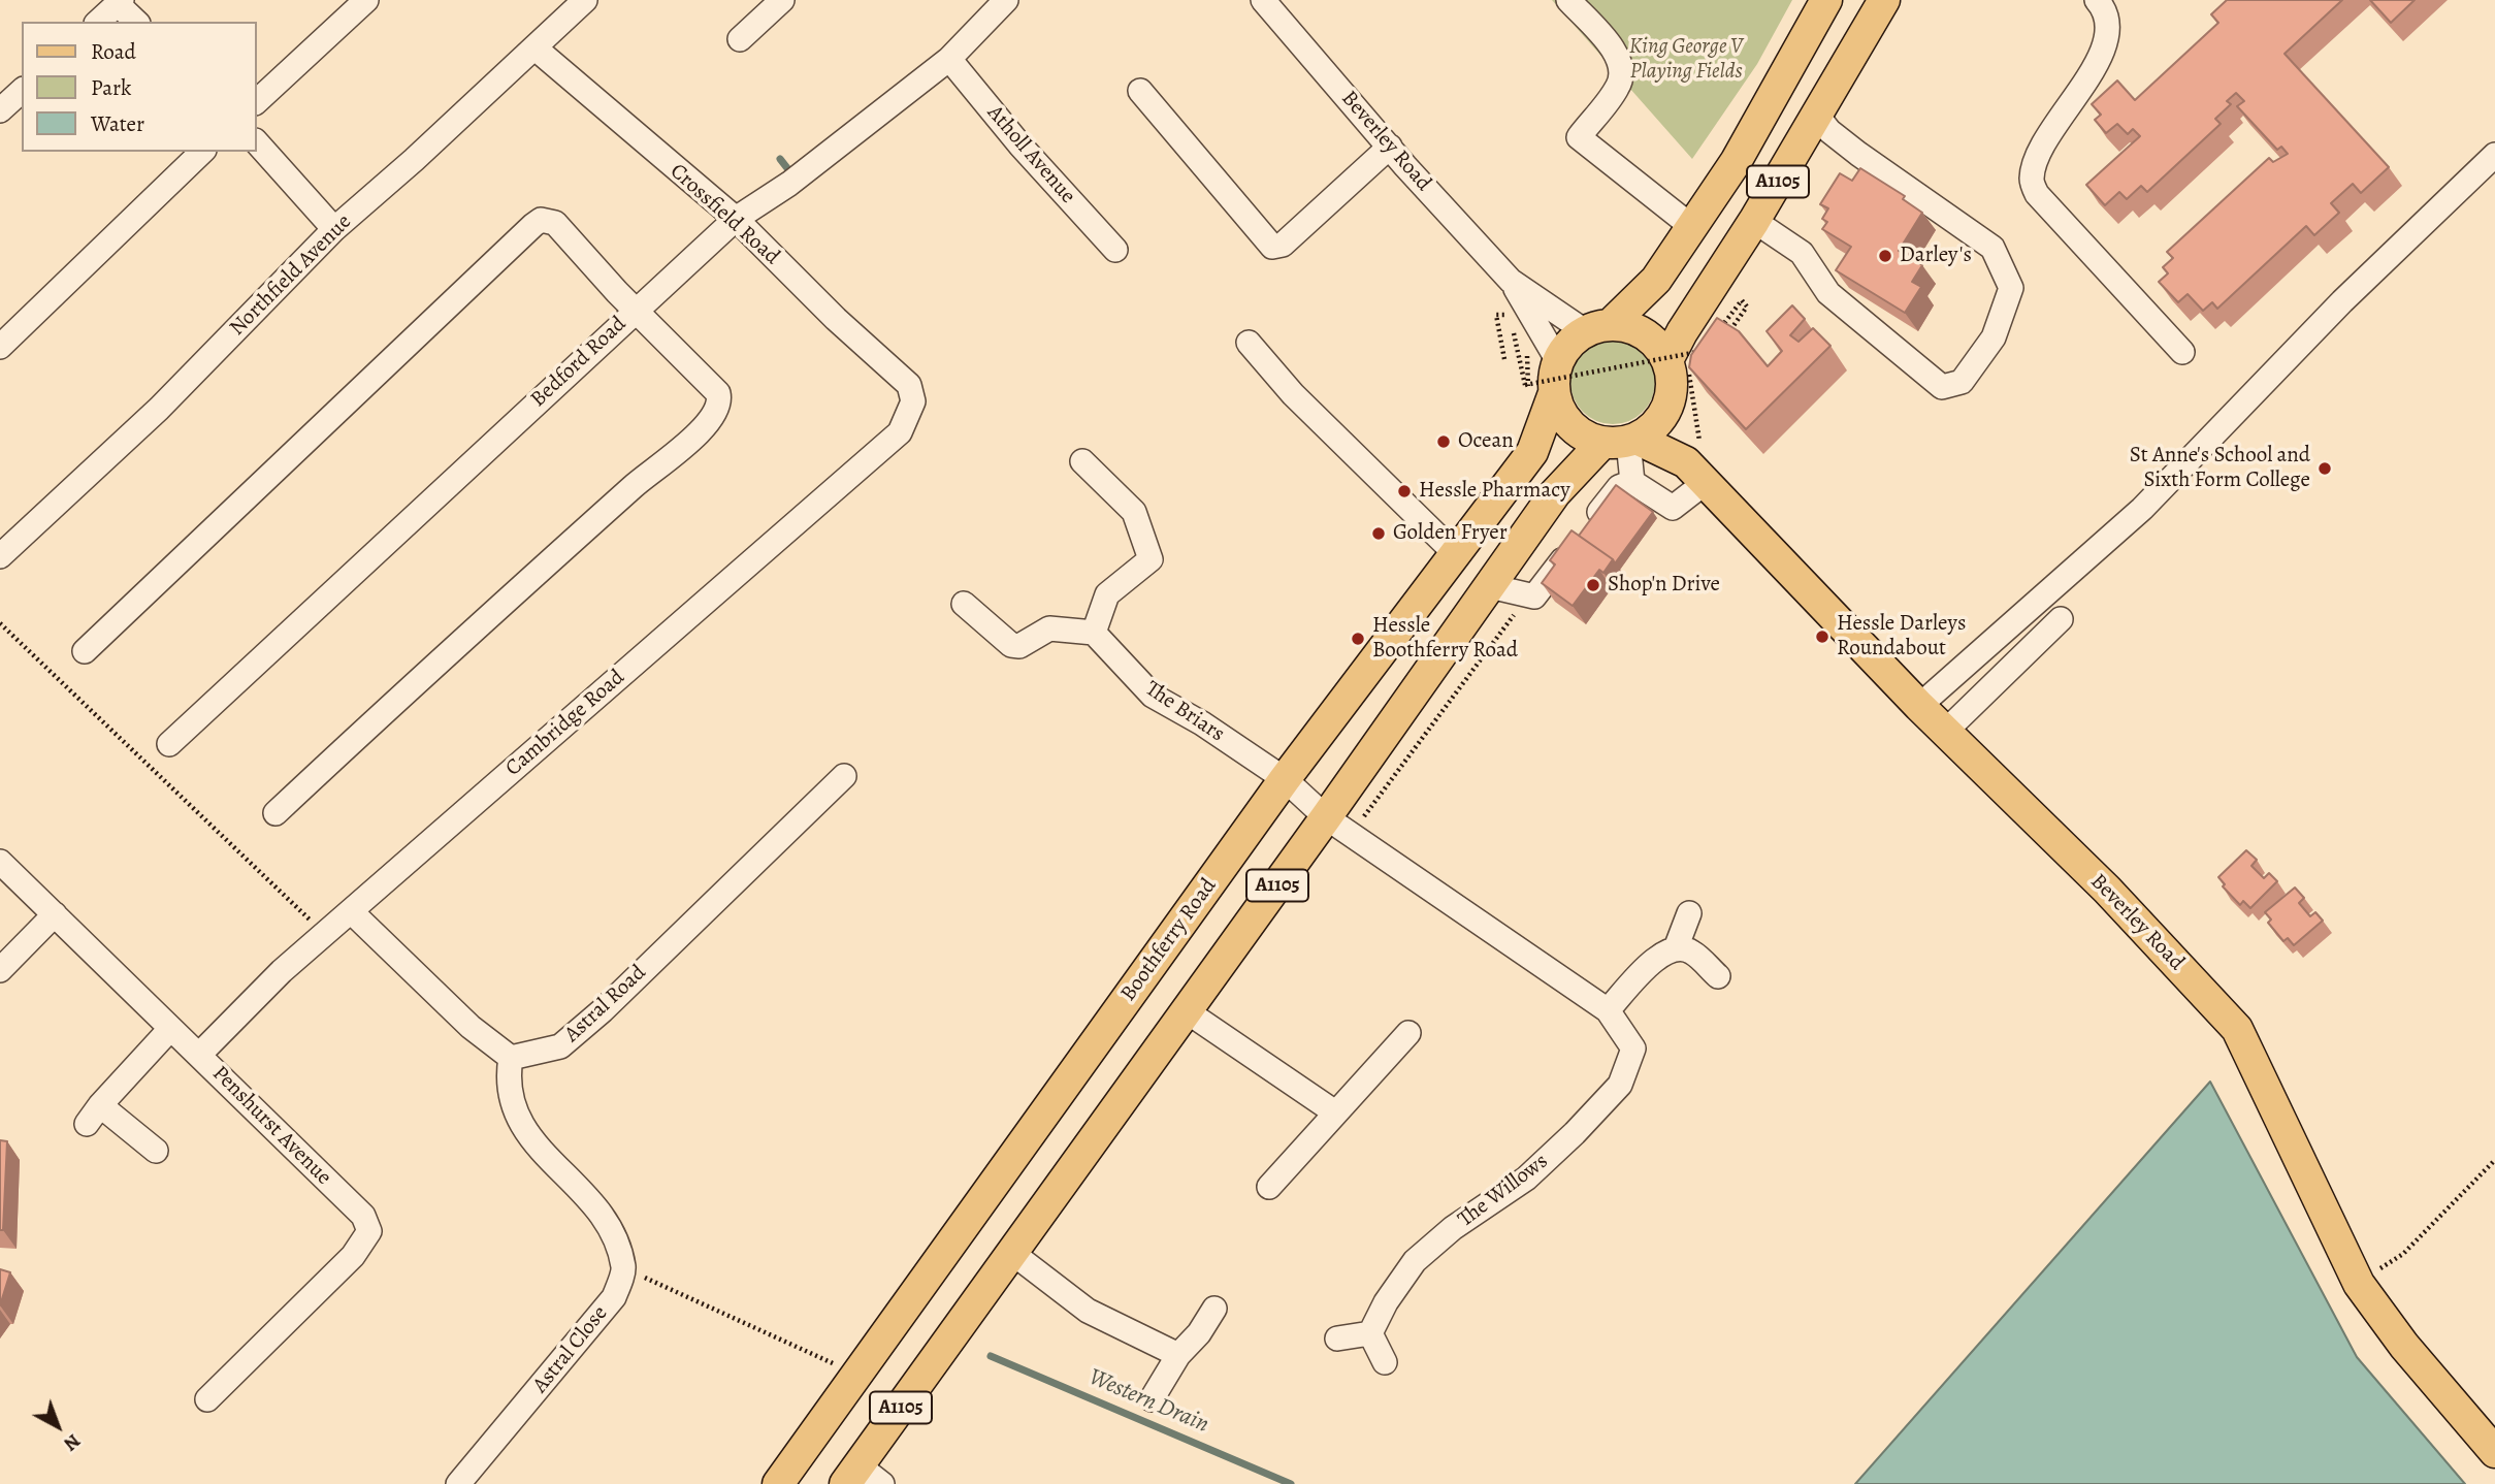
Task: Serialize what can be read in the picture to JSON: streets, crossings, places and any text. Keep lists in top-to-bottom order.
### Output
{
  "streets": {
    "main road": ["Beverley Road", "A1105", "Boothferry Road"],
    "street": [
      "Atholl Avenue",
      "Crossfield Road",
      "Northfield Avenue",
      "Bedford Road",
      "The Briars",
      "Cambridge Road",
      "Astral Road",
      "Penshurst Avenue",
      "The Willows",
      "Astral Close"
    ]
  },
  "crossings": [
    ["Beverley Road", "A1105"],
    ["Beverley Road", "Boothferry Road"],
    ["Atholl Avenue", "Bedford Road"],
    ["A1105", "The Briars"],
    ["A1105", "Boothferry Road"],
    ["A1105", "The Willows"],
    ["Crossfield Road", "Northfield Avenue"],
    ["Crossfield Road", "Bedford Road"],
    ["Crossfield Road", "Cambridge Road"],
    ["The Briars", "Boothferry Road"],
    ["The Briars", "The Willows"],
    ["Cambridge Road", "Penshurst Avenue"]
  ],
  "water": ["Western Drain"],
  "parks": ["King George V Playing Fields"],
  "places": [
    "Darley's",
    "Ocean",
    "St Anne's School and Sixth Form College",
    "Hessle Pharmacy",
    "Golden Fryer",
    "Shop'n Drive",
    "Hessle Darleys Roundabout",
    "Hessle Boothferry Road"
  ],
  "legend": ["Road", "Park", "Water"],
  "north": "bottom right"
}
